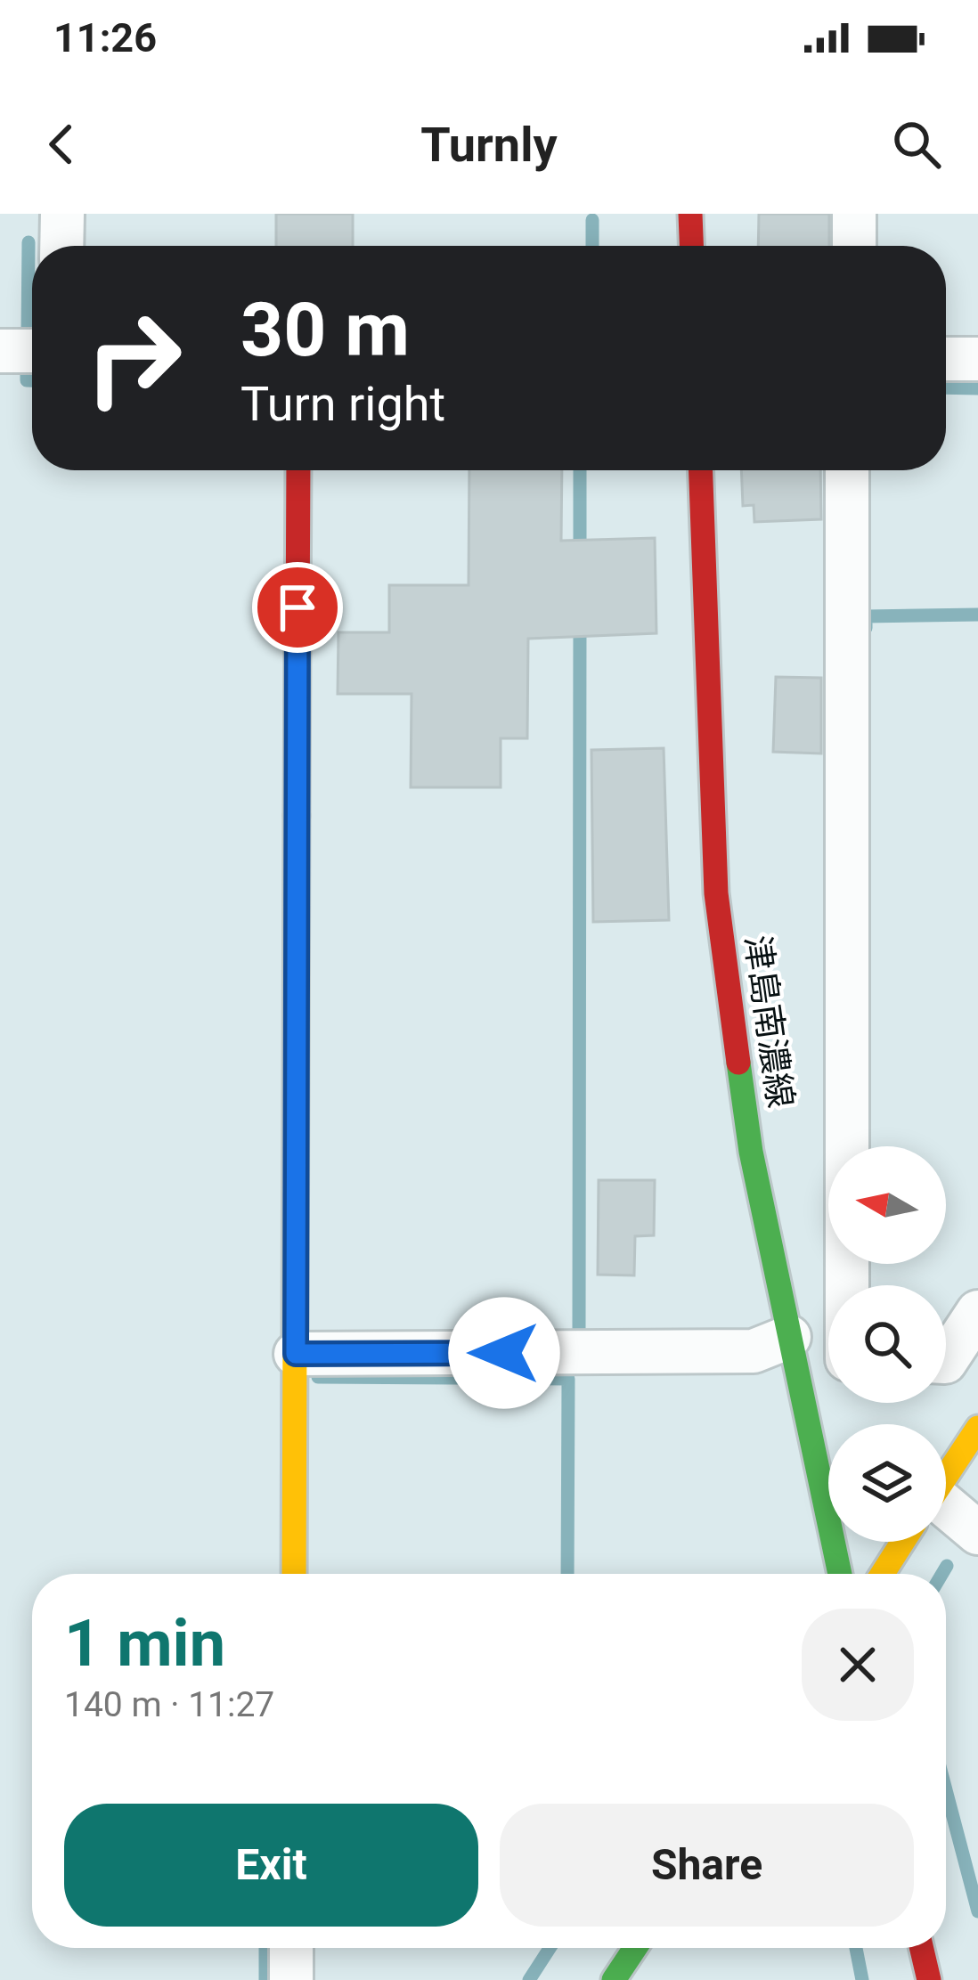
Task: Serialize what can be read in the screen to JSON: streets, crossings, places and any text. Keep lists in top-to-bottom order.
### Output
{
  "streets": {
    "street": ["津島南濃線"]
  },
  "north": "left",
  "page": {
    "status": "11:26",
    "header": "Turnly",
    "turn": ["30 m", "Turn right"],
    "heading": ["1 min", "140 m · 11:27"],
    "buttons": ["Exit", "Share"]
  }
}
